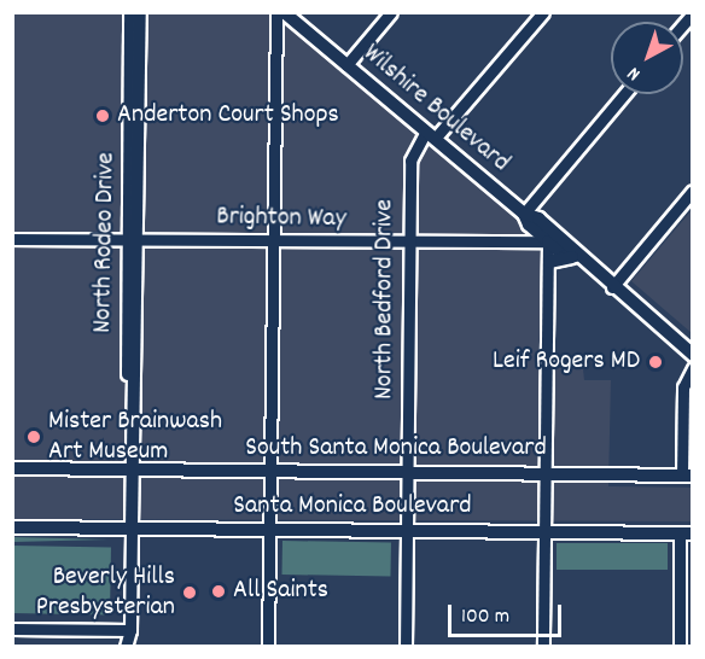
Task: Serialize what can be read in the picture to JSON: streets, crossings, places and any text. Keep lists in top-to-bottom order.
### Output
{
  "streets": {
    "main road": [
      "Wilshire Boulevard",
      "North Rodeo Drive",
      "South Santa Monica Boulevard",
      "Santa Monica Boulevard"
    ],
    "street": ["Brighton Way", "North Bedford Drive"]
  },
  "crossings": [
    ["Wilshire Boulevard", "Brighton Way"],
    ["Wilshire Boulevard", "North Bedford Drive"],
    ["Brighton Way", "North Rodeo Drive"],
    ["Brighton Way", "North Bedford Drive"],
    ["North Rodeo Drive", "South Santa Monica Boulevard"],
    ["North Rodeo Drive", "Santa Monica Boulevard"],
    ["North Bedford Drive", "South Santa Monica Boulevard"],
    ["North Bedford Drive", "Santa Monica Boulevard"]
  ],
  "places": [
    "Anderton Court Shops",
    "Leif Rogers MD",
    "Mister Brainwash Art Museum",
    "All Saints",
    "Beverly Hills Presbysterian"
  ],
  "scale_bar": "100 m",
  "north": "bottom left"
}
